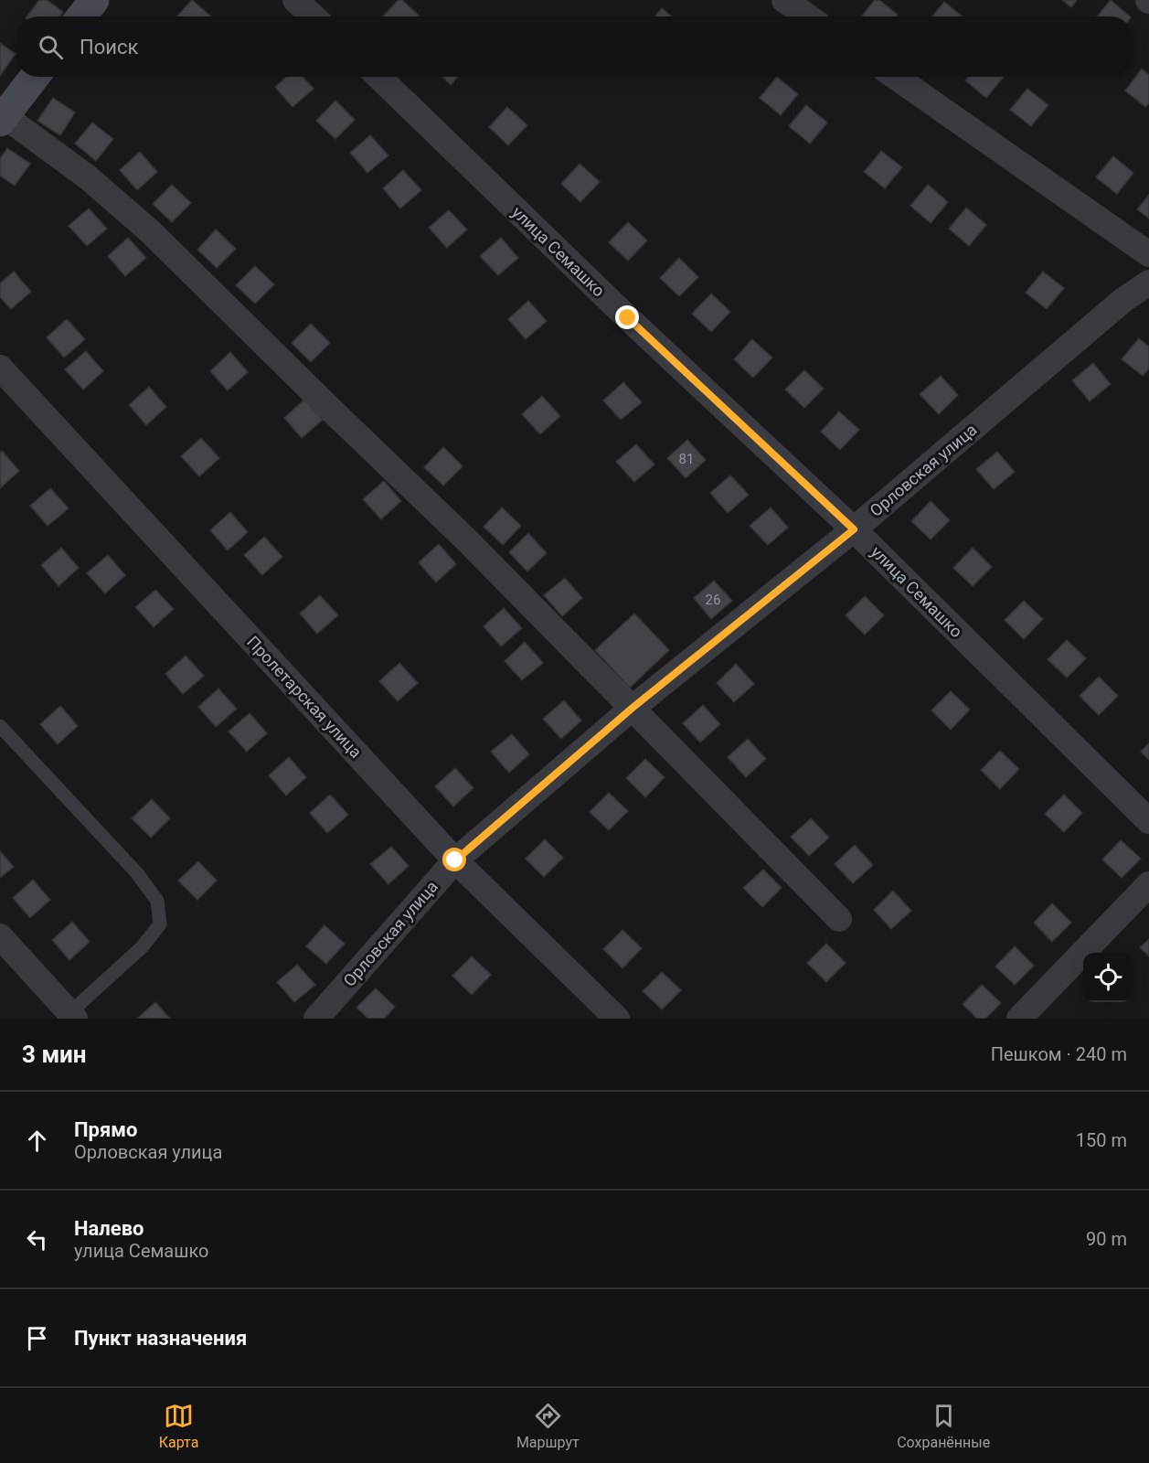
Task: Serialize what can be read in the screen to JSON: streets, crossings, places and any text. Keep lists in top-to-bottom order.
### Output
{
  "streets": {
    "street": ["улица Семашко", "Орловская улица", "Пролетарская улица"]
  },
  "crossings": [
    ["улица Семашко", "Орловская улица"],
    ["Орловская улица", "Пролетарская улица"]
  ],
  "house_numbers": ["81", "26"],
  "page": {
    "search": "Поиск",
    "heading": ["3 мин", "Пешком · 240 m"],
    "list": [
      ["Прямо", "Орловская улица", "150 m"],
      ["Налево", "улица Семашко", "90 m"],
      "Пункт назначения"
    ],
    "nav": ["Карта", "Маршрут", "Сохранённые"]
  }
}
